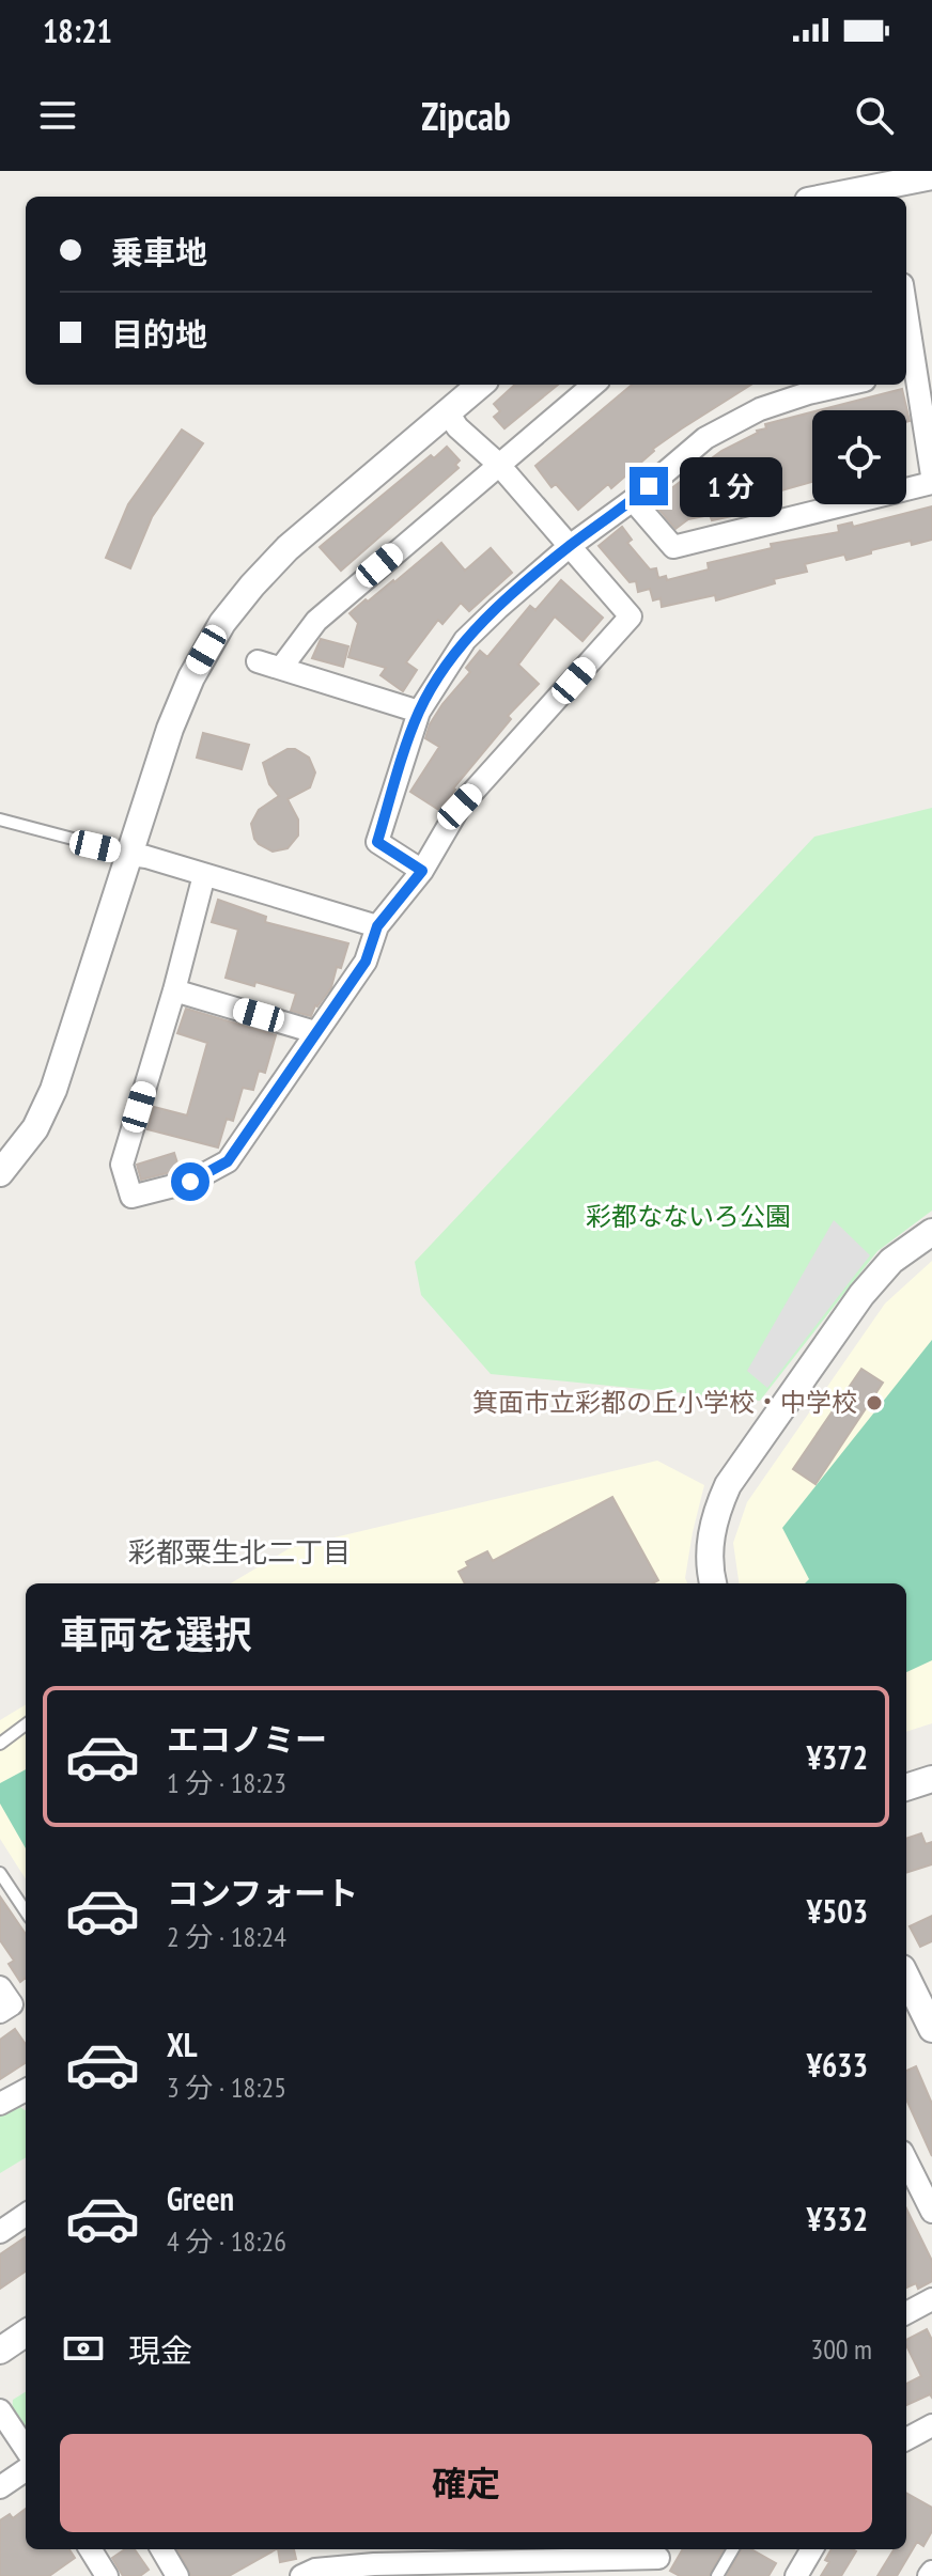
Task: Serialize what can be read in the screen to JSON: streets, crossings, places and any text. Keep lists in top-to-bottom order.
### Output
{
  "districts": ["彩都粟生北二丁目"],
  "parks": ["彩都なないろ公園"],
  "places": ["箕面市立彩都の丘小学校・中学校"],
  "page": {
    "status": "18:21",
    "header": "Zipcab",
    "banner": ["乗車地", "目的地"],
    "bubble": "1 分",
    "heading": "車両を選択",
    "list": [
      {
        "name": "エコノミー",
        "note": "1 分 · 18:23",
        "value": "¥372"
      },
      {
        "name": "コンフォート",
        "note": "2 分 · 18:24",
        "value": "¥503"
      },
      {
        "name": "XL",
        "note": "3 分 · 18:25",
        "value": "¥633"
      },
      {
        "name": "Green",
        "note": "4 分 · 18:26",
        "value": "¥332"
      }
    ],
    "pay": ["現金", "300 m"],
    "buttons": "確定"
  }
}
